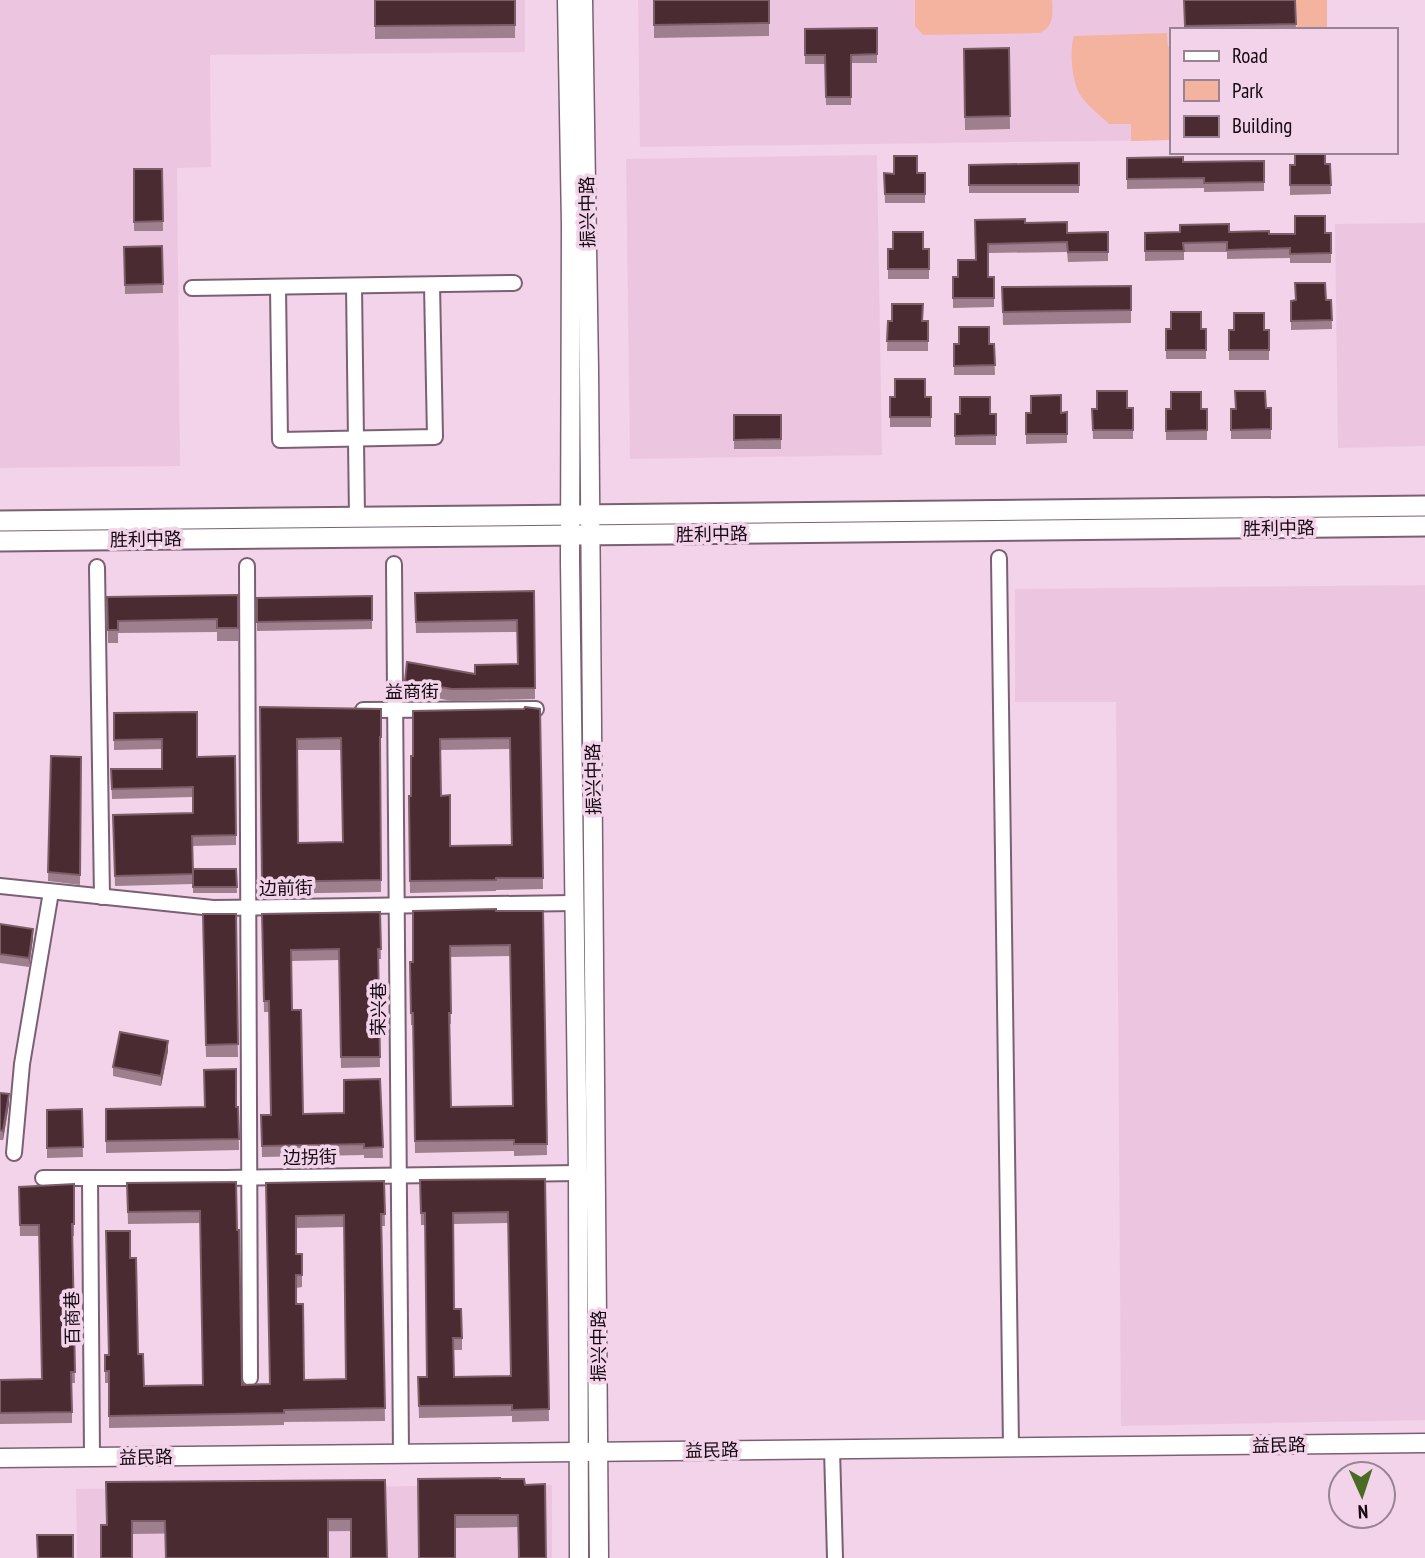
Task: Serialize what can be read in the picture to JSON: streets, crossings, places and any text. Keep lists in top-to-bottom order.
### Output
{
  "streets": {
    "main road": ["胜利中路"],
    "street": [
      "振兴中路",
      "益商街",
      "边前街",
      "荣兴巷",
      "边拐街",
      "百商巷",
      "益民路"
    ]
  },
  "crossings": [
    ["振兴中路", "胜利中路"],
    ["振兴中路", "边前街"],
    ["振兴中路", "边拐街"],
    ["振兴中路", "益民路"],
    ["益商街", "荣兴巷"],
    ["边前街", "荣兴巷"],
    ["荣兴巷", "边拐街"],
    ["荣兴巷", "益民路"],
    ["边拐街", "百商巷"],
    ["百商巷", "益民路"]
  ],
  "legend": ["Road", "Park", "Building"],
  "north": "bottom"
}
